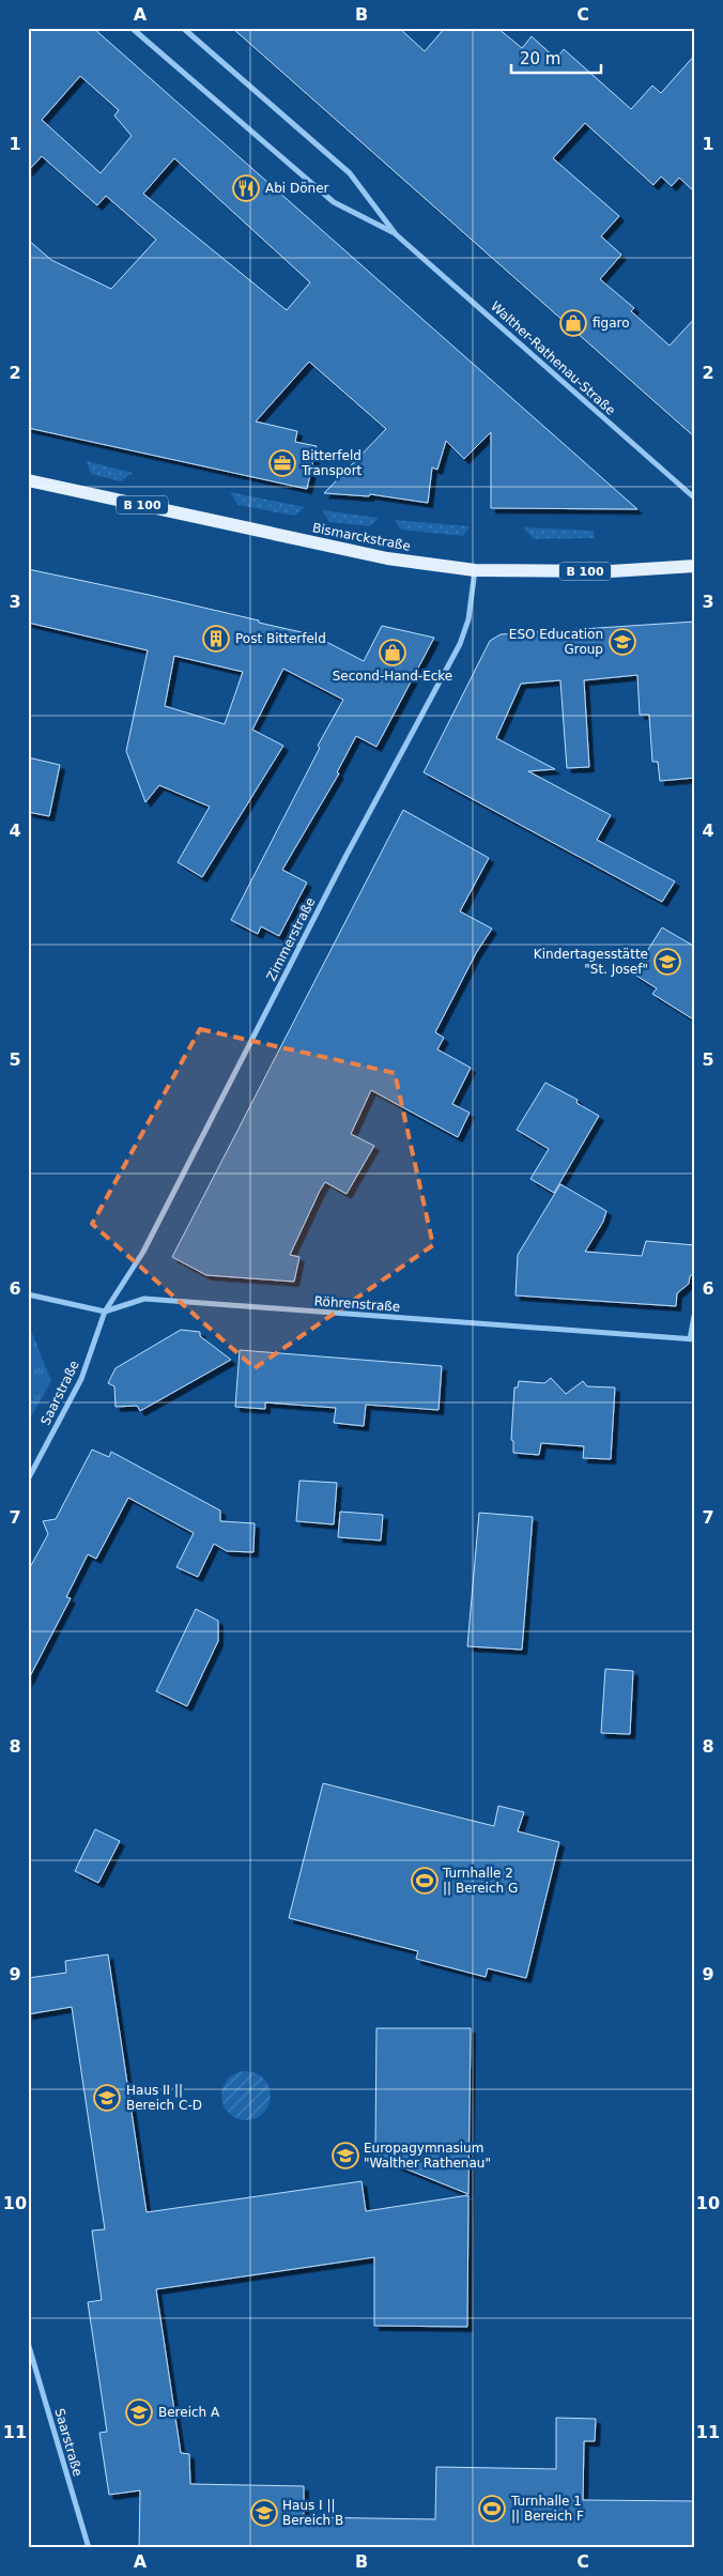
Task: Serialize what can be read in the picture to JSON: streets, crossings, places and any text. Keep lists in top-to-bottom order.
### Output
{
  "streets": {
    "main road": ["B 100", "Bismarckstraße"],
    "street": [
      "Walther-Rathenau-Straße",
      "Zimmerstraße",
      "Röhrenstraße",
      "Saarstraße"
    ]
  },
  "crossings": [
    ["Bismarckstraße", "Zimmerstraße"],
    ["Zimmerstraße", "Röhrenstraße"],
    ["Zimmerstraße", "Saarstraße"],
    ["Röhrenstraße", "Saarstraße"]
  ],
  "places": {
    "restaurant": ["Abi Döner"],
    "shop": ["figaro", "Second-Hand-Ecke"],
    "office": ["Bitterfeld Transport"],
    "building": ["Post Bitterfeld"],
    "school or university": [
      "ESO Education Group",
      "Kindertagesstätte \"St. Josef\"",
      "Haus II || Bereich C-D",
      "Europagymnasium \"Walther Rathenau\"",
      "Bereich A",
      "Haus I || Bereich B"
    ],
    "sports": ["Turnhalle 2 || Bereich G", "Turnhalle 1 || Bereich F"]
  },
  "scale_bar": "20 m",
  "grid": {
    "columns": ["A", "B", "C"],
    "rows": [
      "1",
      "2",
      "3",
      "4",
      "5",
      "6",
      "7",
      "8",
      "9",
      "10",
      "11"
    ]
  }
}
